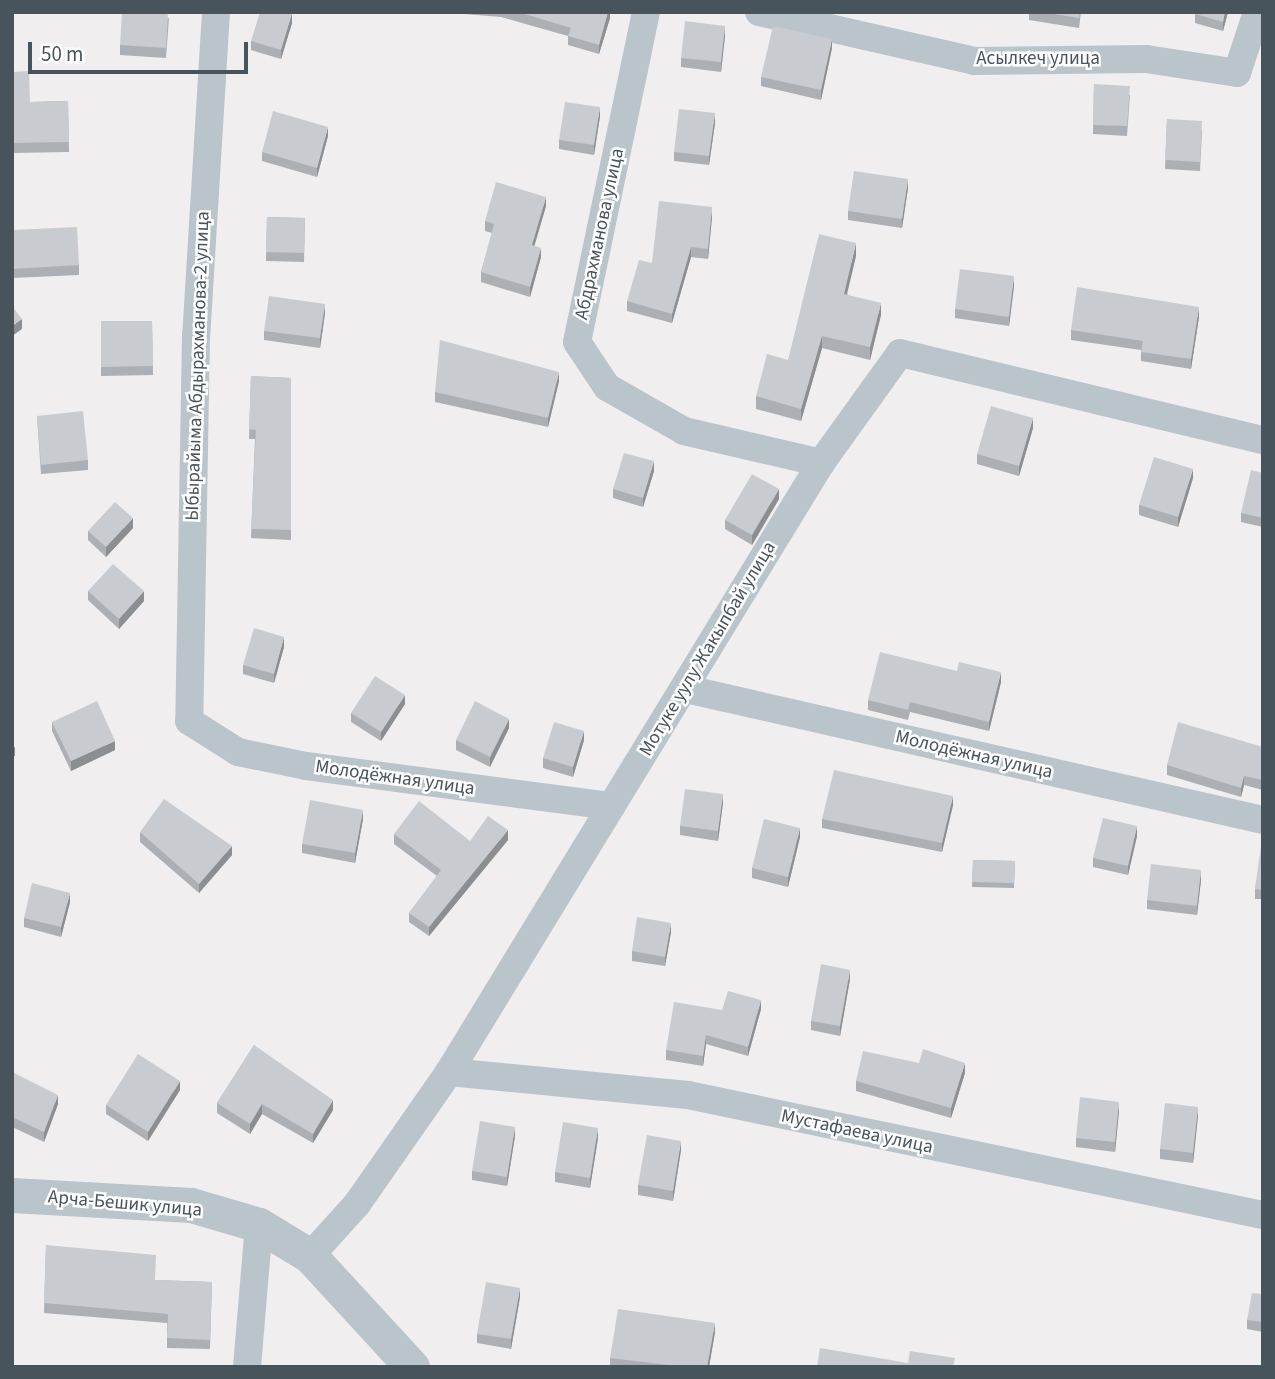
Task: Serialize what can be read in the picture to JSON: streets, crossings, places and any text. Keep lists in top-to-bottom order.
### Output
{
  "streets": {
    "street": [
      "Асылкеч улица",
      "Абдрахманова улица",
      "Ыбырайыма Абдырахманова-2 улица",
      "Мотуке уулу Жакыпбай улица",
      "Молодёжная улица",
      "Мустафаева улица",
      "Арча-Бешик улица"
    ]
  },
  "crossings": [
    ["Абдрахманова улица", "Мотуке уулу Жакыпбай улица"],
    ["Ыбырайыма Абдырахманова-2 улица", "Молодёжная улица"],
    ["Мотуке уулу Жакыпбай улица", "Молодёжная улица"],
    ["Мотуке уулу Жакыпбай улица", "Мустафаева улица"],
    ["Мотуке уулу Жакыпбай улица", "Арча-Бешик улица"]
  ],
  "scale_bar": "50 m"
}
